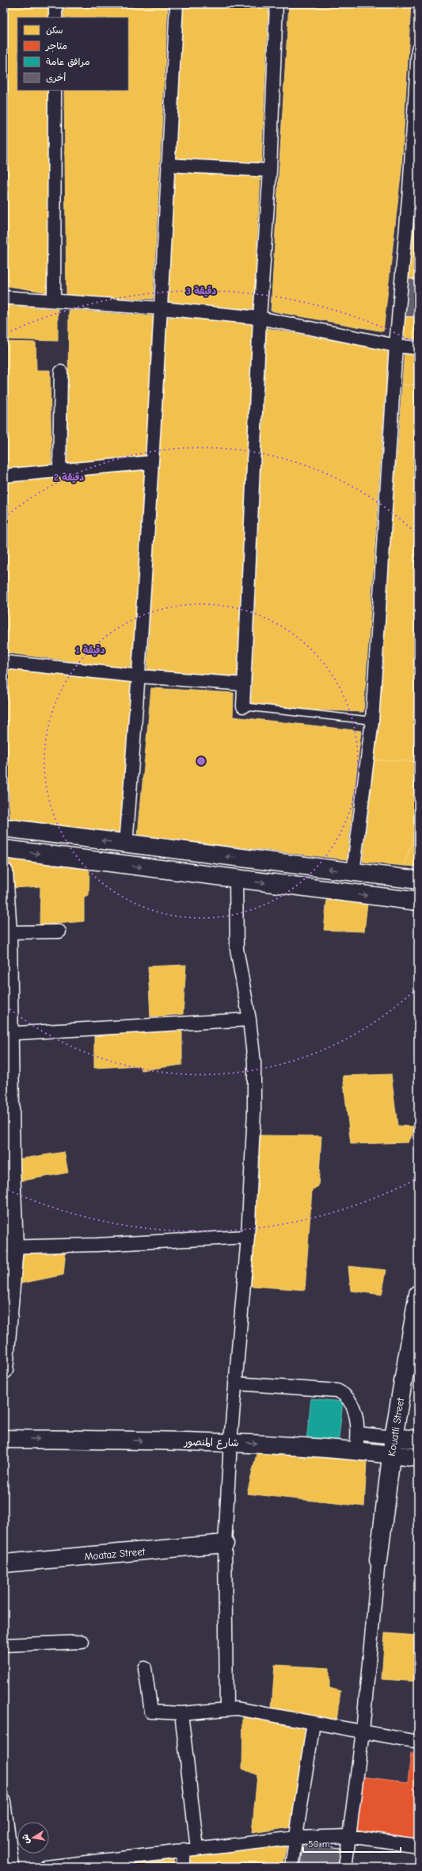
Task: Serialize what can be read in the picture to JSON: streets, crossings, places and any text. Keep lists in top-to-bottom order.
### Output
{
  "streets": {
    "street": ["Kouatli Street", "شارع المنصور", "Moataz Street"]
  },
  "crossings": [
    ["Kouatli Street", "شارع المنصور"]
  ],
  "one_way": ["شارع المنصور"],
  "legend": [
    "سكن",
    "متاجر",
    "مرافق عامة",
    "أخرى"
  ],
  "scale_bar": "50 m",
  "north": "left",
  "rings": ["3 دقيقة", "2 دقيقة", "1 دقيقة"]
}
